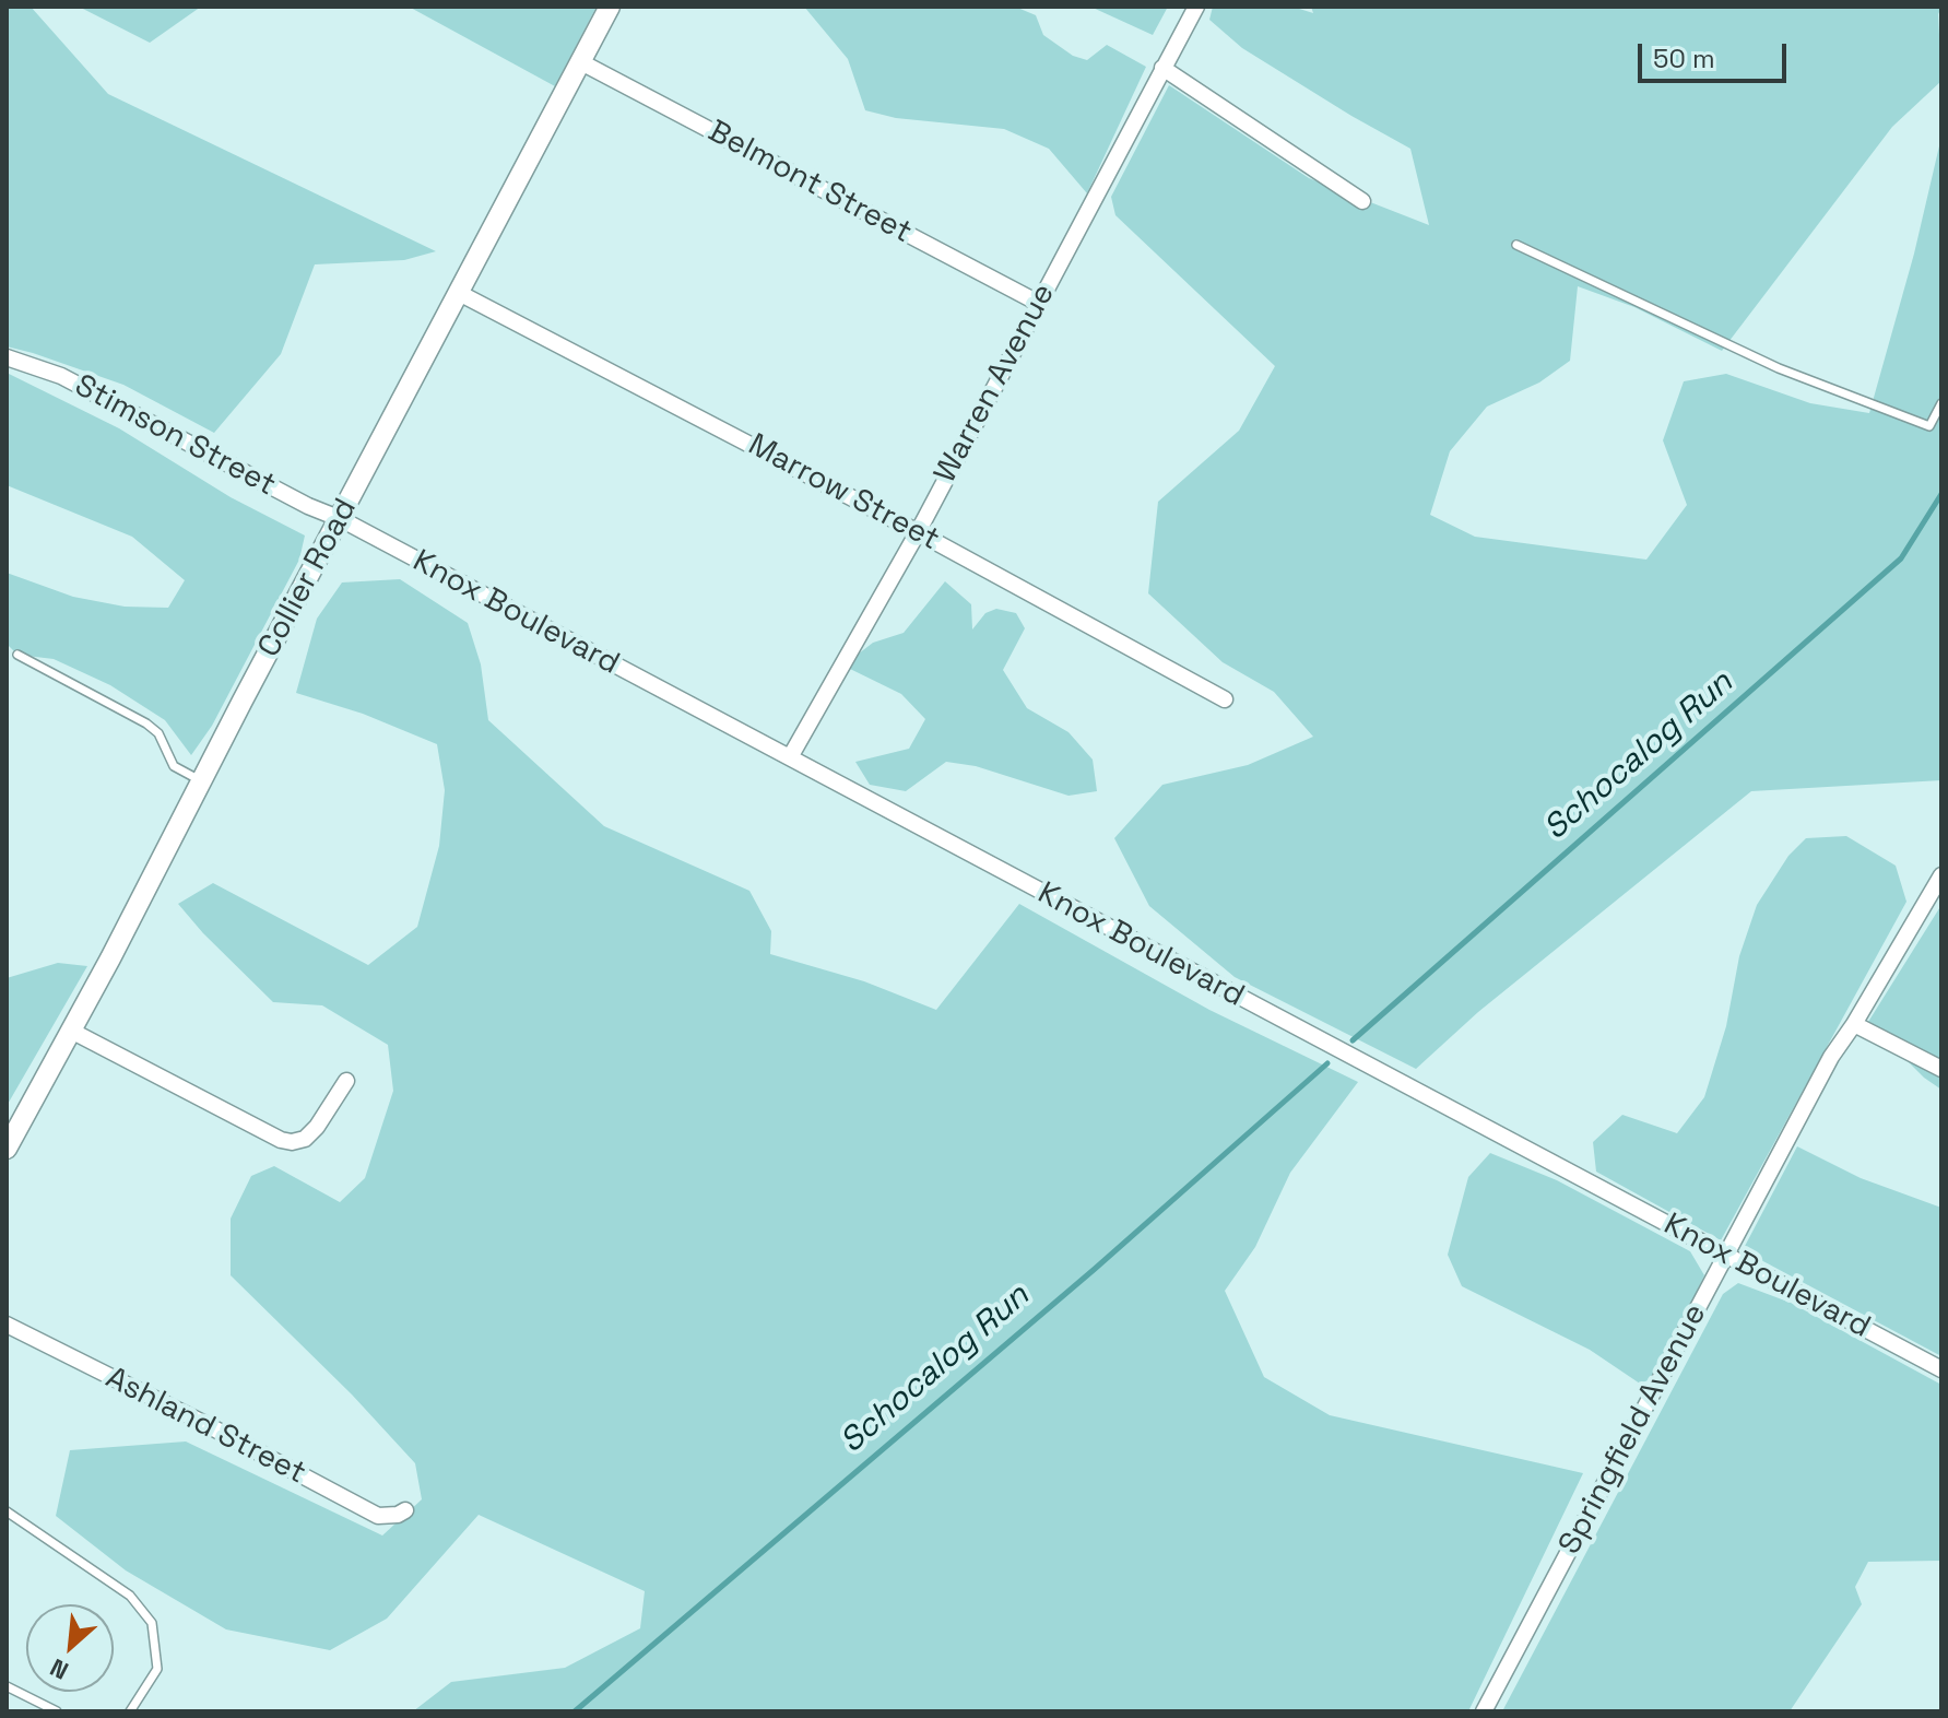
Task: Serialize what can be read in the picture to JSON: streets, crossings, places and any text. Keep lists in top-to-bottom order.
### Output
{
  "streets": {
    "street": [
      "Belmont Street",
      "Warren Avenue",
      "Stimson Street",
      "Marrow Street",
      "Collier Road",
      "Knox Boulevard",
      "Ashland Street",
      "Springfield Avenue"
    ]
  },
  "crossings": [
    ["Belmont Street", "Warren Avenue"],
    ["Belmont Street", "Collier Road"],
    ["Warren Avenue", "Marrow Street"],
    ["Warren Avenue", "Knox Boulevard"],
    ["Stimson Street", "Collier Road"],
    ["Stimson Street", "Knox Boulevard"],
    ["Marrow Street", "Collier Road"],
    ["Collier Road", "Knox Boulevard"],
    ["Knox Boulevard", "Springfield Avenue"]
  ],
  "water": ["Schocalog Run"],
  "scale_bar": "50 m",
  "north": "bottom left"
}
